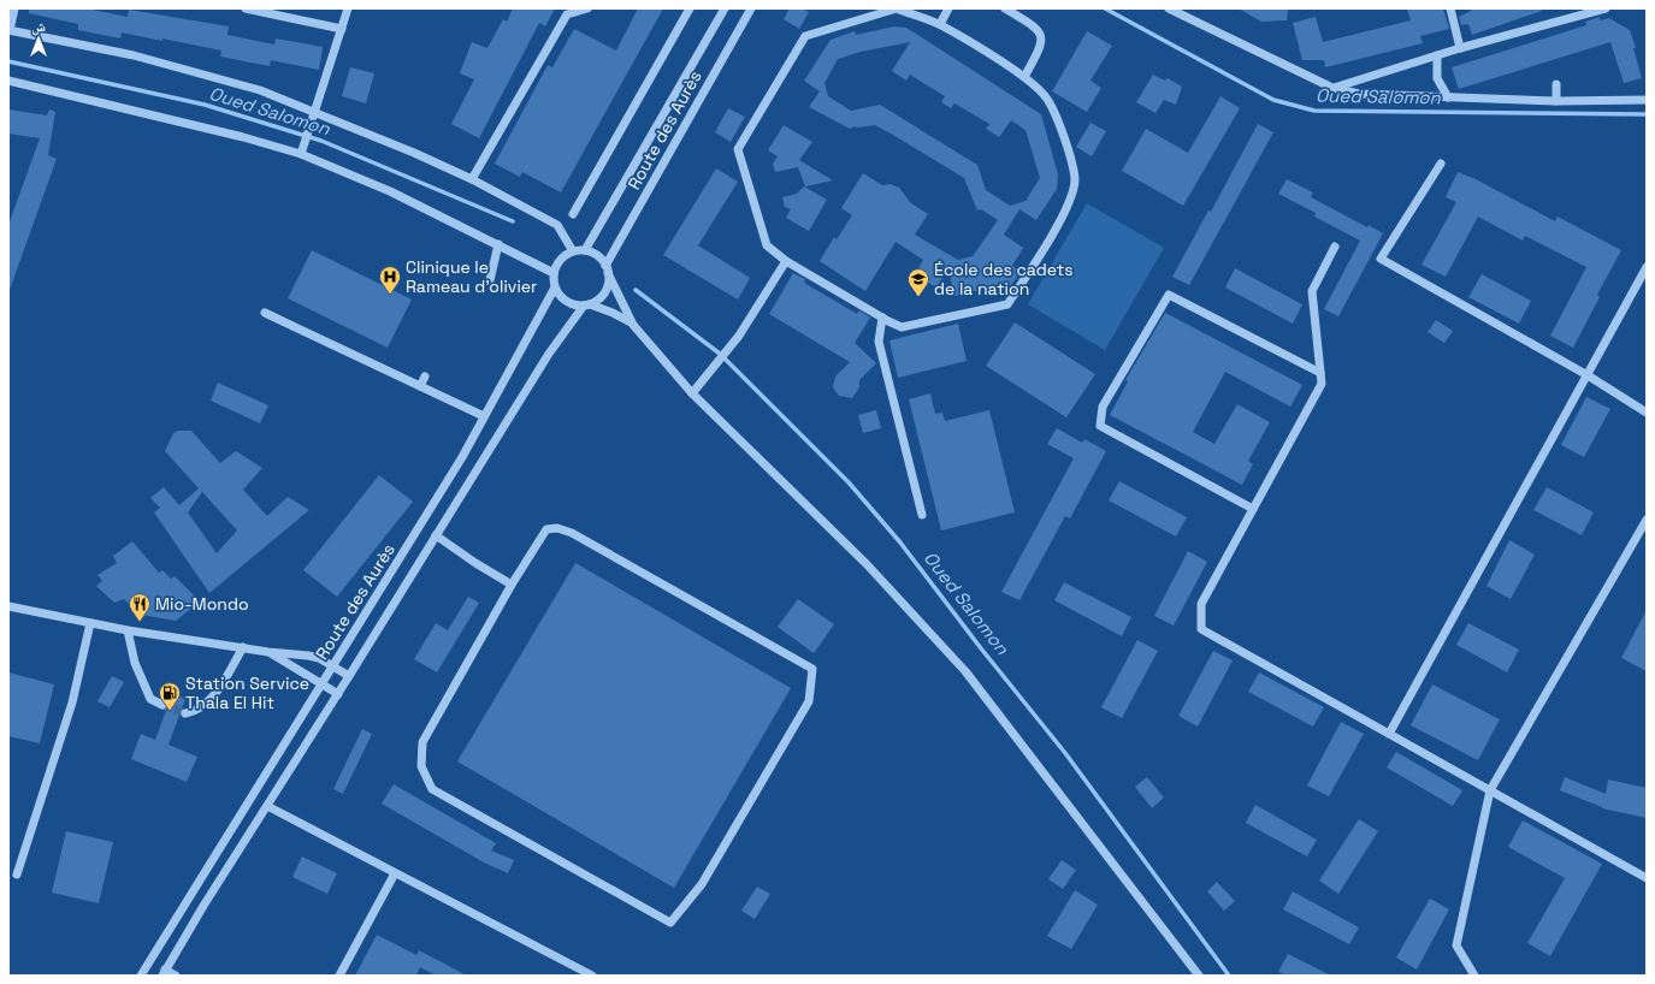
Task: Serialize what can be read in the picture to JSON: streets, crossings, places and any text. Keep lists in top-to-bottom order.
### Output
{
  "streets": {
    "street": ["Route des Aurès"]
  },
  "water": ["Oued Salomon"],
  "places": {
    "hospital": ["Clinique le Rameau d'olivier"],
    "school or university": ["École des cadets de la nation"],
    "restaurant": ["Mio-Mondo"],
    "fuel station": ["Station Service Thala El Hit"]
  },
  "north": "top"
}
